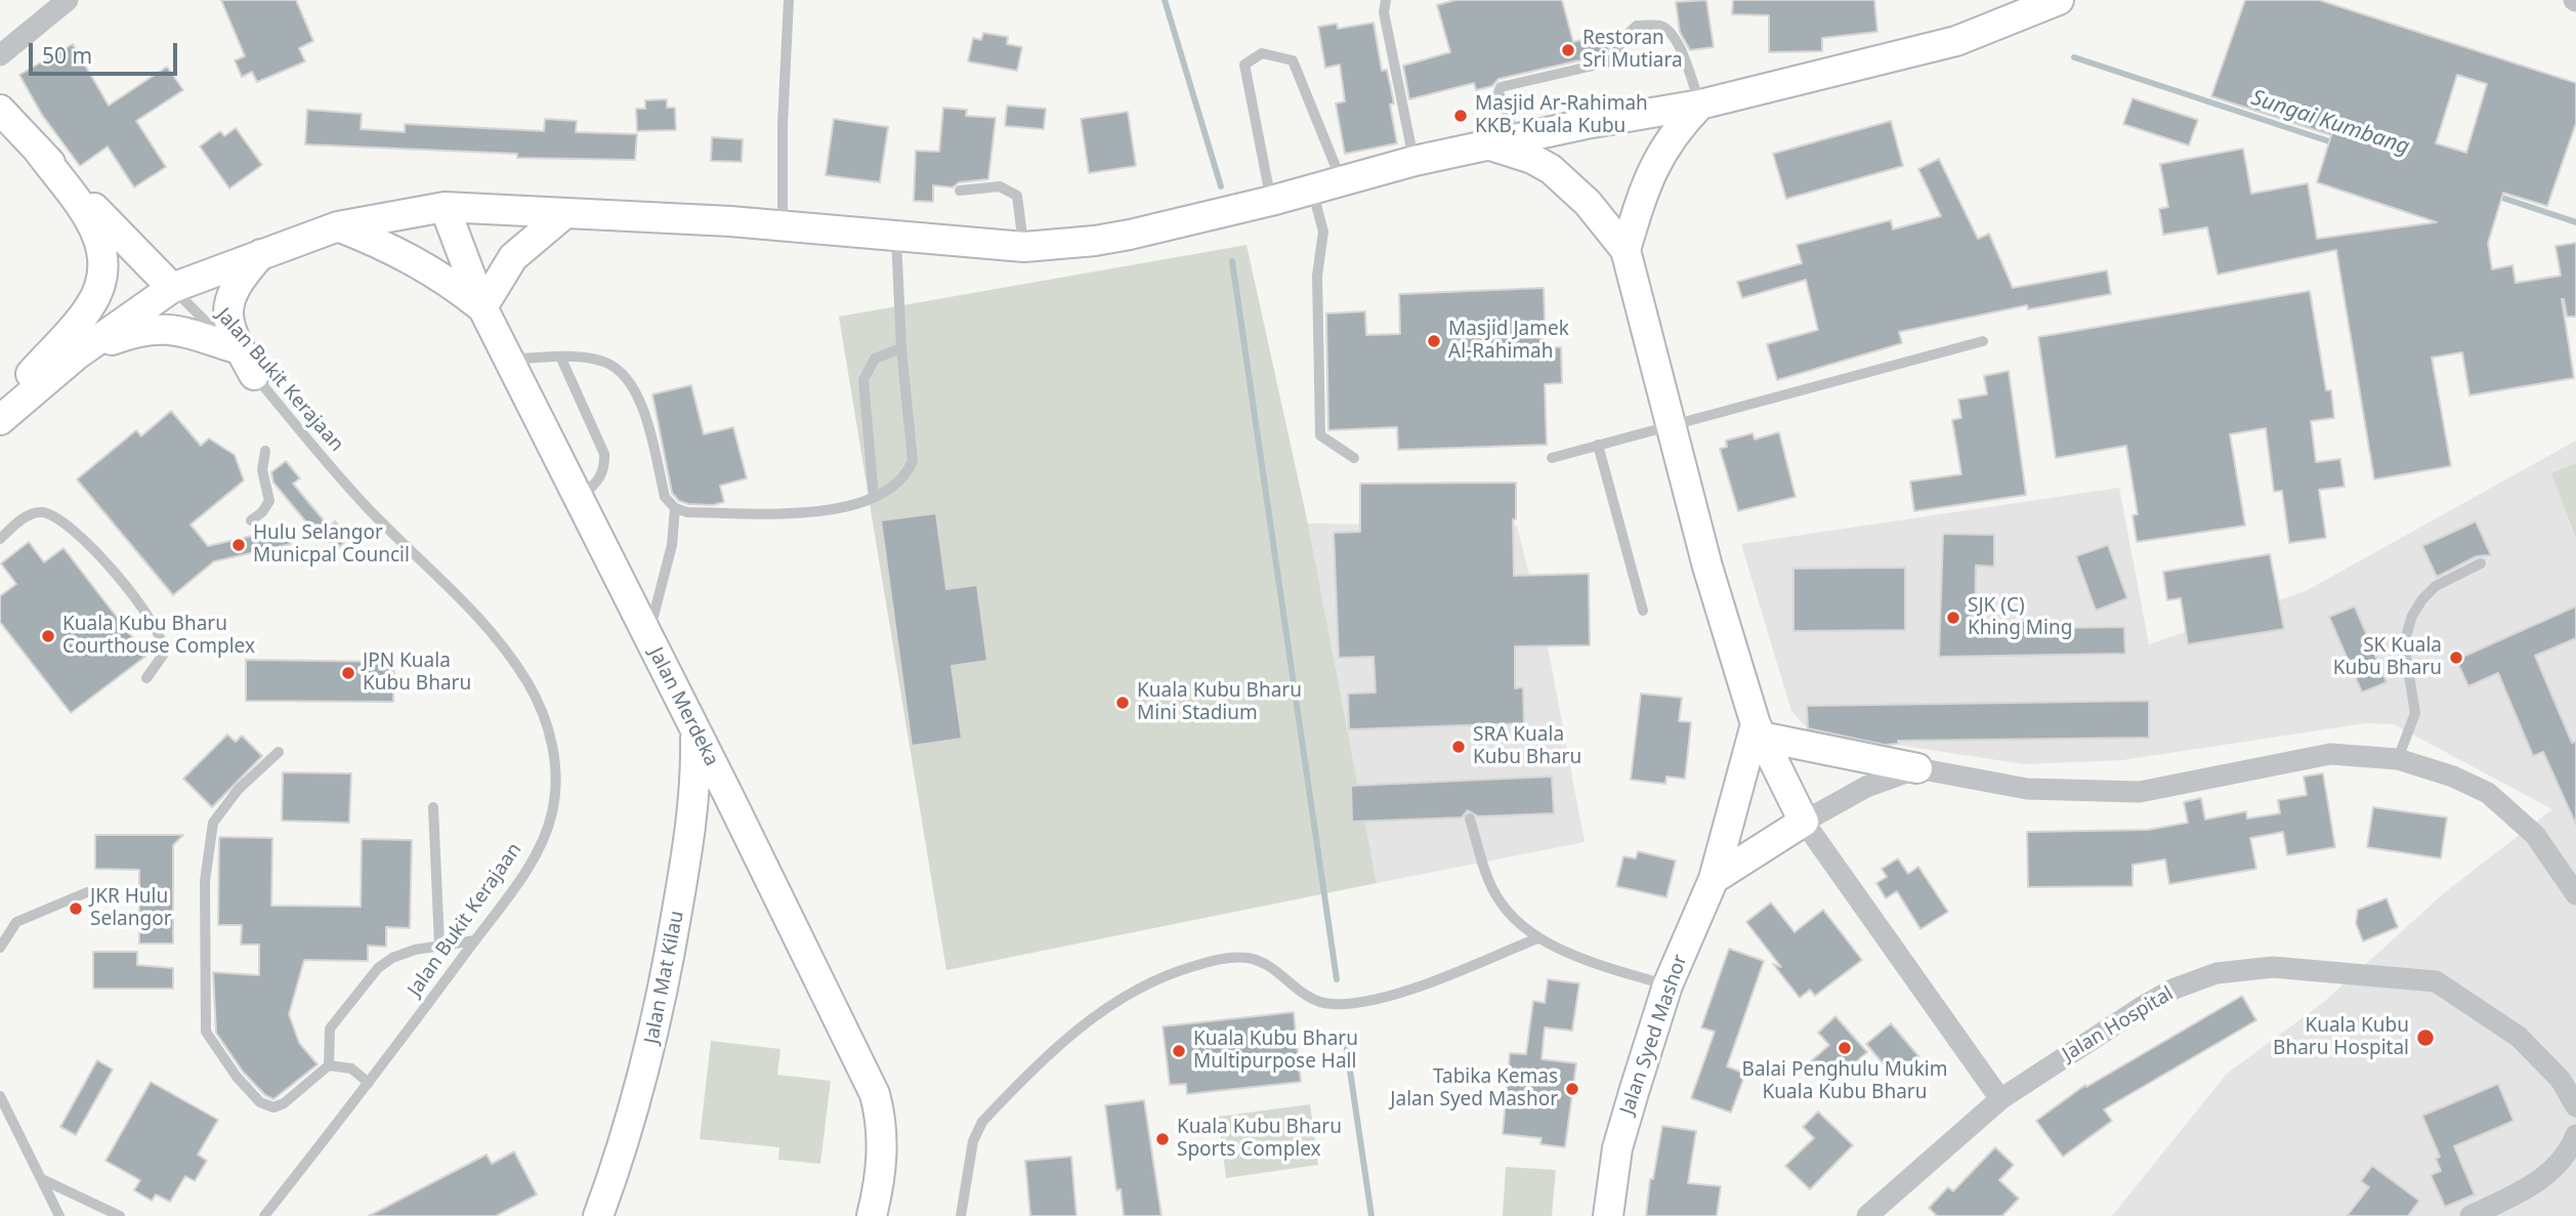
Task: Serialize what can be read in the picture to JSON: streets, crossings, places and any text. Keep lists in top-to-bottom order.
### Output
{
  "streets": {
    "street": [
      "Jalan Merdeka",
      "Jalan Mat Kilau",
      "Jalan Hospital",
      "Jalan Syed Mashor"
    ],
    "lane": ["Jalan Bukit Kerajaan"]
  },
  "crossings": [
    ["Jalan Merdeka", "Jalan Mat Kilau"]
  ],
  "water": ["Sungai Kumbang"],
  "places": [
    "Restoran Sri Mutiara",
    "Masjid Ar-Rahimah KKB, Kuala Kubu",
    "Masjid Jamek Al-Rahimah",
    "Hulu Selangor Municpal Council",
    "SJK (C) Khing Ming",
    "Kuala Kubu Bharu Courthouse Complex",
    "SK Kuala Kubu Bharu",
    "JPN Kuala Kubu Bharu",
    "Kuala Kubu Bharu Mini Stadium",
    "SRA Kuala Kubu Bharu",
    "JKR Hulu Selangor",
    "Kuala Kubu Bharu Hospital",
    "Balai Penghulu Mukim Kuala Kubu Bharu",
    "Kuala Kubu Bharu Multipurpose Hall",
    "Tabika Kemas Jalan Syed Mashor",
    "Kuala Kubu Bharu Sports Complex"
  ],
  "scale_bar": "50 m"
}
